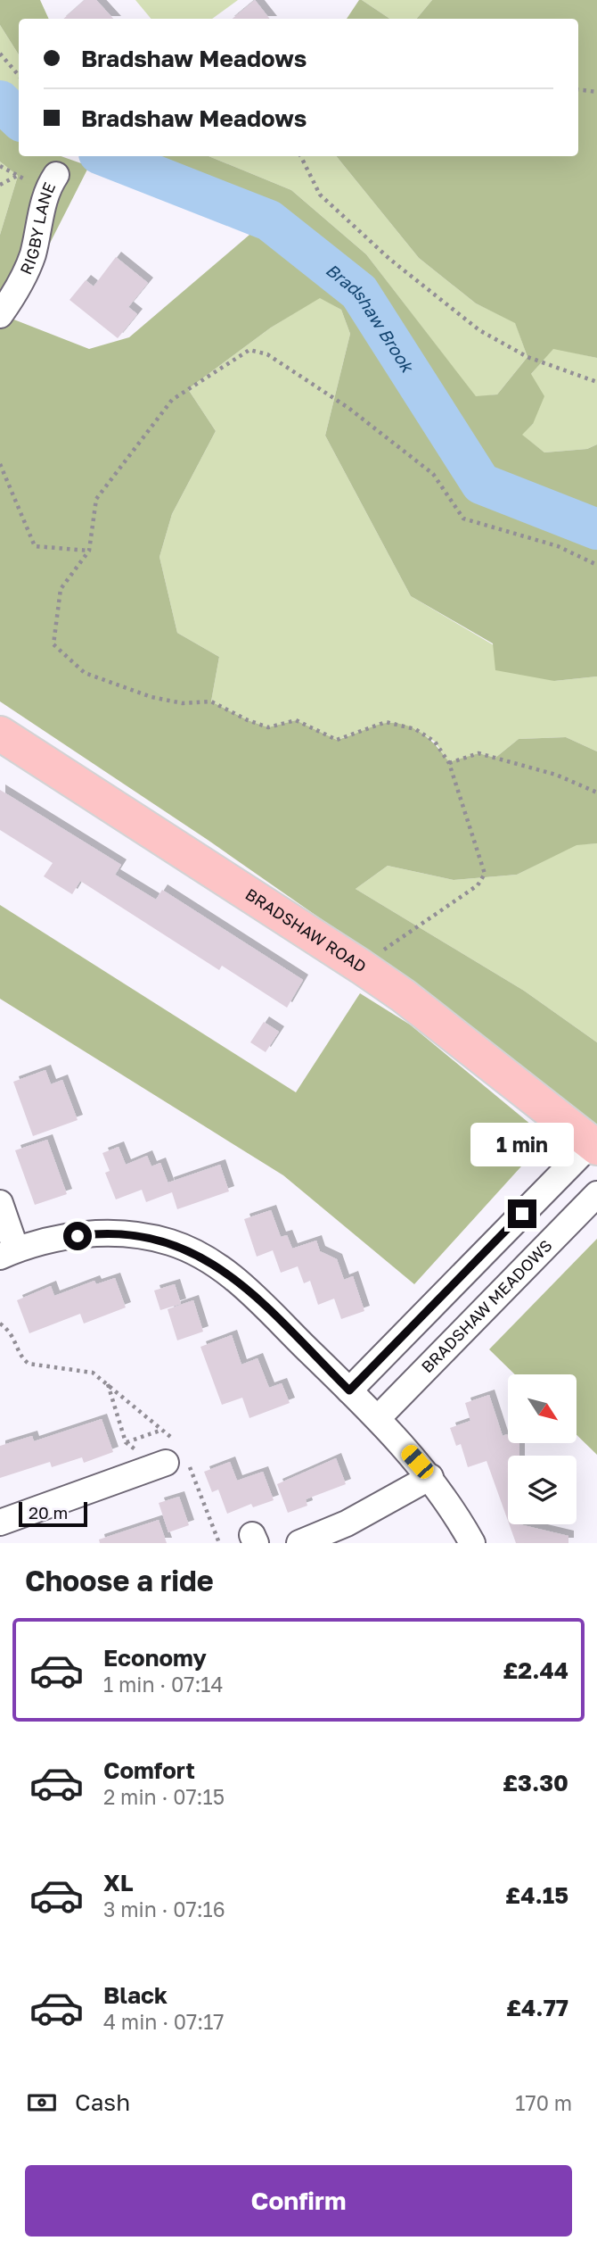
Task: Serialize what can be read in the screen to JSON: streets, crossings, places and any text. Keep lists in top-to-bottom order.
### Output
{
  "streets": {
    "main road": ["BRADSHAW ROAD"],
    "street": ["RIGBY LANE", "BRADSHAW MEADOWS"]
  },
  "water": ["Bradshaw Brook"],
  "scale_bar": "20 m",
  "north": "bottom right",
  "page": {
    "banner": ["Bradshaw Meadows", "Bradshaw Meadows"],
    "bubble": "1 min",
    "scale": "20 m",
    "heading": "Choose a ride",
    "list": [
      {
        "name": "Economy",
        "note": "1 min · 07:14",
        "value": "£2.44"
      },
      {
        "name": "Comfort",
        "note": "2 min · 07:15",
        "value": "£3.30"
      },
      {
        "name": "XL",
        "note": "3 min · 07:16",
        "value": "£4.15"
      },
      {
        "name": "Black",
        "note": "4 min · 07:17",
        "value": "£4.77"
      }
    ],
    "pay": ["Cash", "170 m"],
    "buttons": "Confirm"
  }
}
